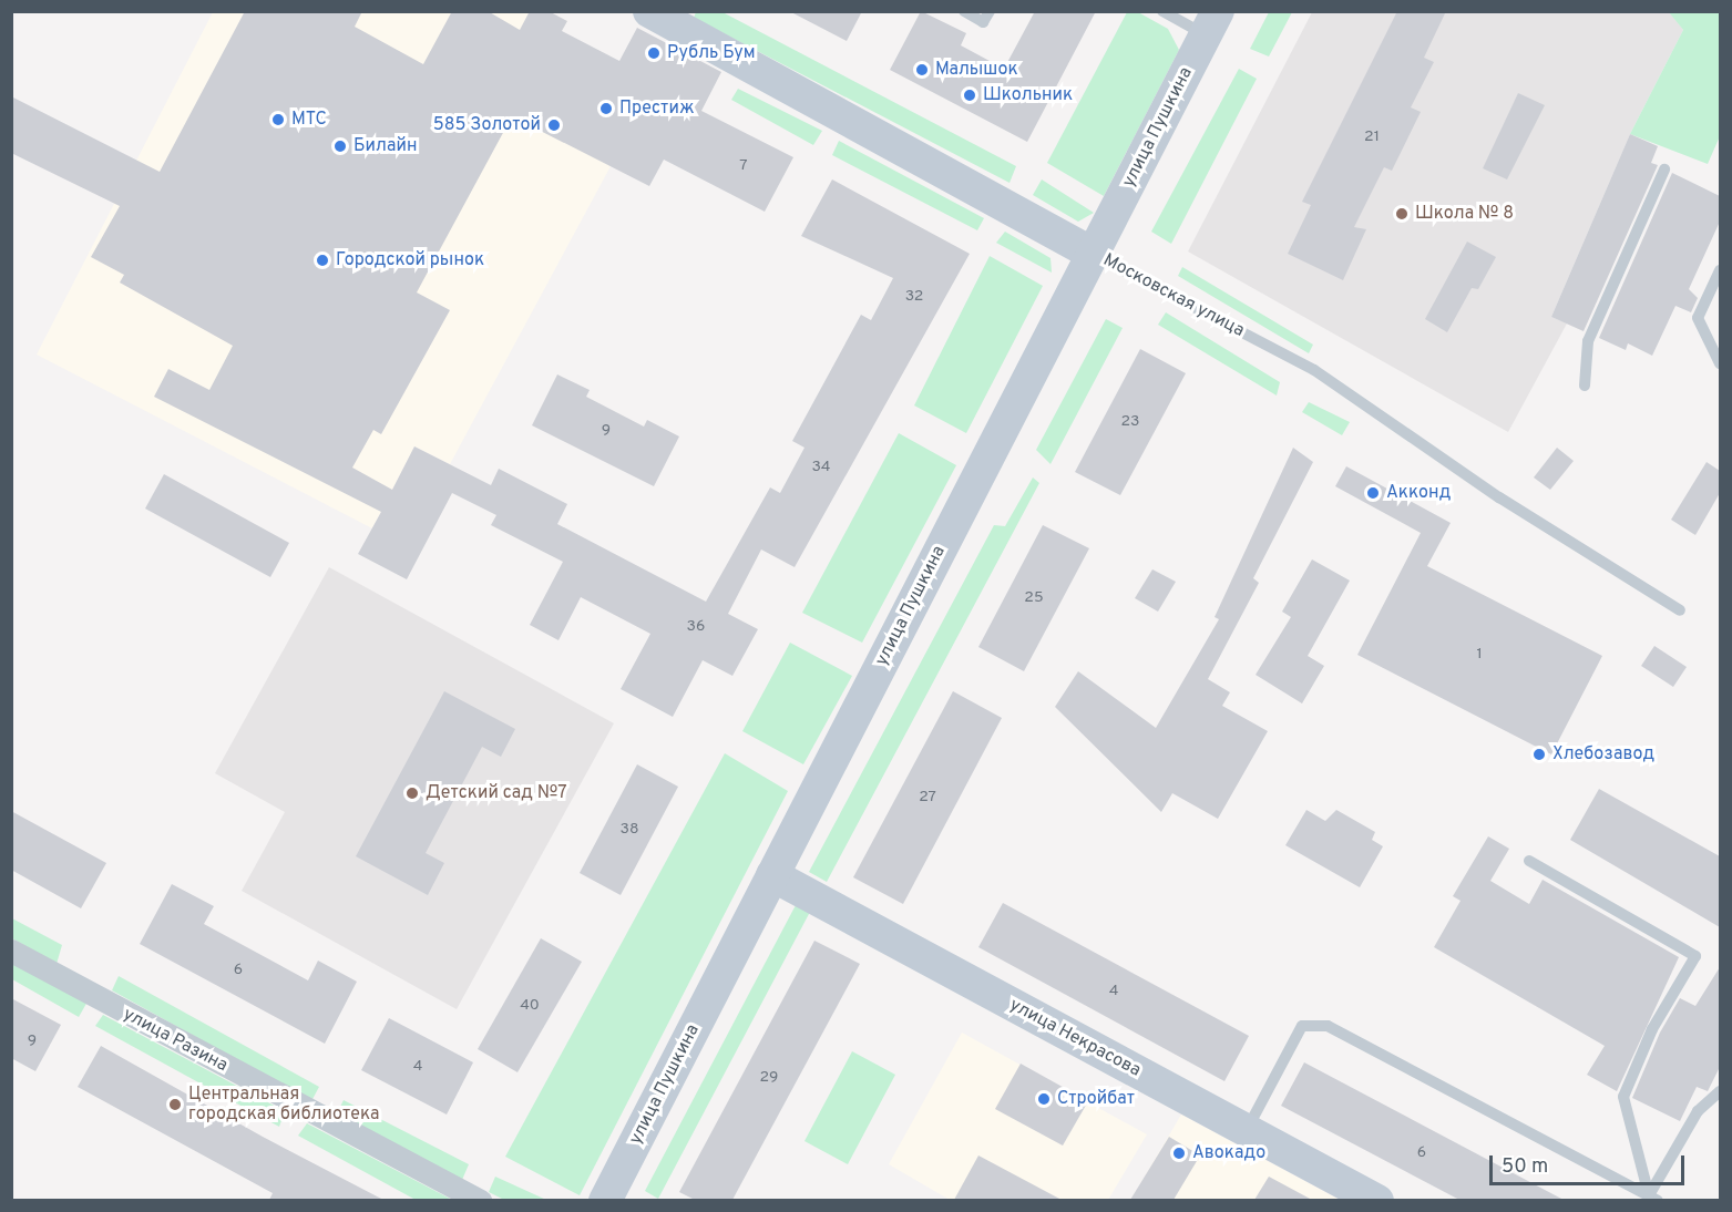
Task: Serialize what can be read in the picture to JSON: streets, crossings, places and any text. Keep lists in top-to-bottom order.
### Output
{
  "streets": {
    "main road": ["улица Пушкина", "Московская улица", "улица Некрасова"],
    "street": ["улица Разина"]
  },
  "crossings": [
    ["улица Пушкина", "Московская улица"],
    ["улица Пушкина", "улица Некрасова"]
  ],
  "places": [
    "Рубль Бум",
    "Малышок",
    "Школьник",
    "Престиж",
    "МТС",
    "585 Золотой",
    "Билайн",
    "Школа № 8",
    "Городской рынок",
    "Акконд",
    "Хлебозавод",
    "Детский сад №7",
    "Стройбат",
    "Центральная городская библиотека",
    "Авокадо"
  ],
  "house_numbers": [
    "21",
    "7",
    "32",
    "23",
    "9",
    "34",
    "25",
    "36",
    "1",
    "27",
    "38",
    "6",
    "4",
    "40",
    "9",
    "4",
    "29",
    "6"
  ],
  "scale_bar": "50 m"
}
